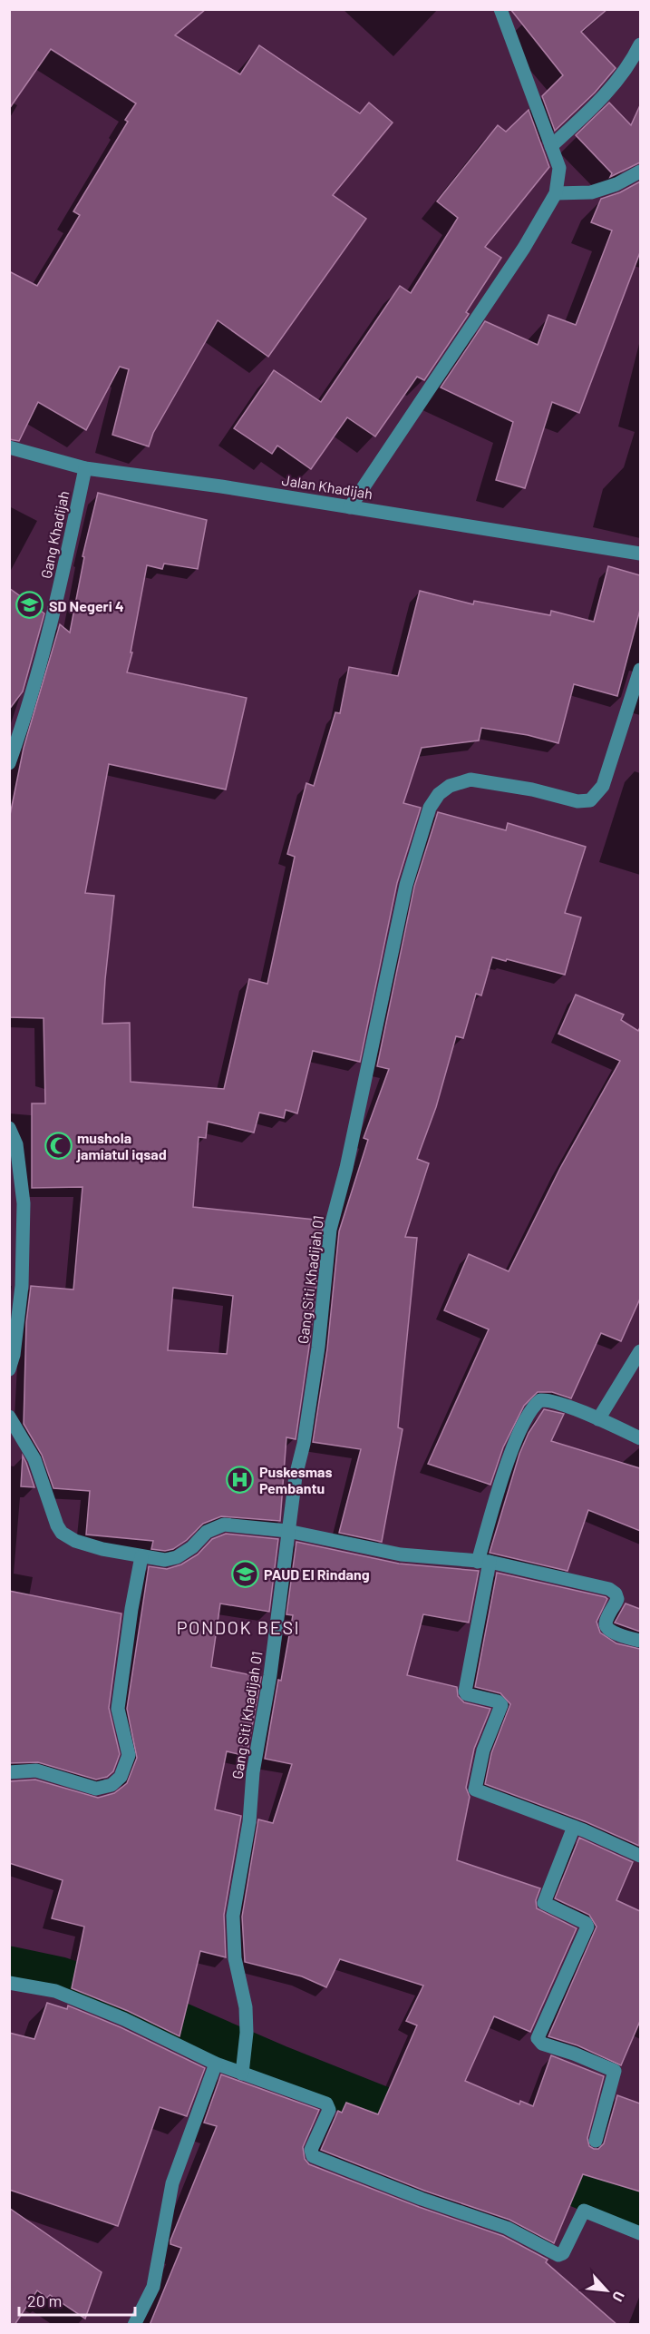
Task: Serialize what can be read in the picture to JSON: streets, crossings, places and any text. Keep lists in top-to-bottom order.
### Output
{
  "streets": {
    "street": ["Jalan Khadijah", "Gang Khadijah", "Gang Siti Khadijah 01"]
  },
  "crossings": [
    ["Jalan Khadijah", "Gang Khadijah"]
  ],
  "districts": ["PONDOK BESI"],
  "places": {
    "school or university": ["SD Negeri 4", "PAUD El Rindang"],
    "mosque": ["mushola jamiatul iqsad"],
    "hospital": ["Puskesmas Pembantu"]
  },
  "scale_bar": "20 m",
  "north": "bottom right"
}
